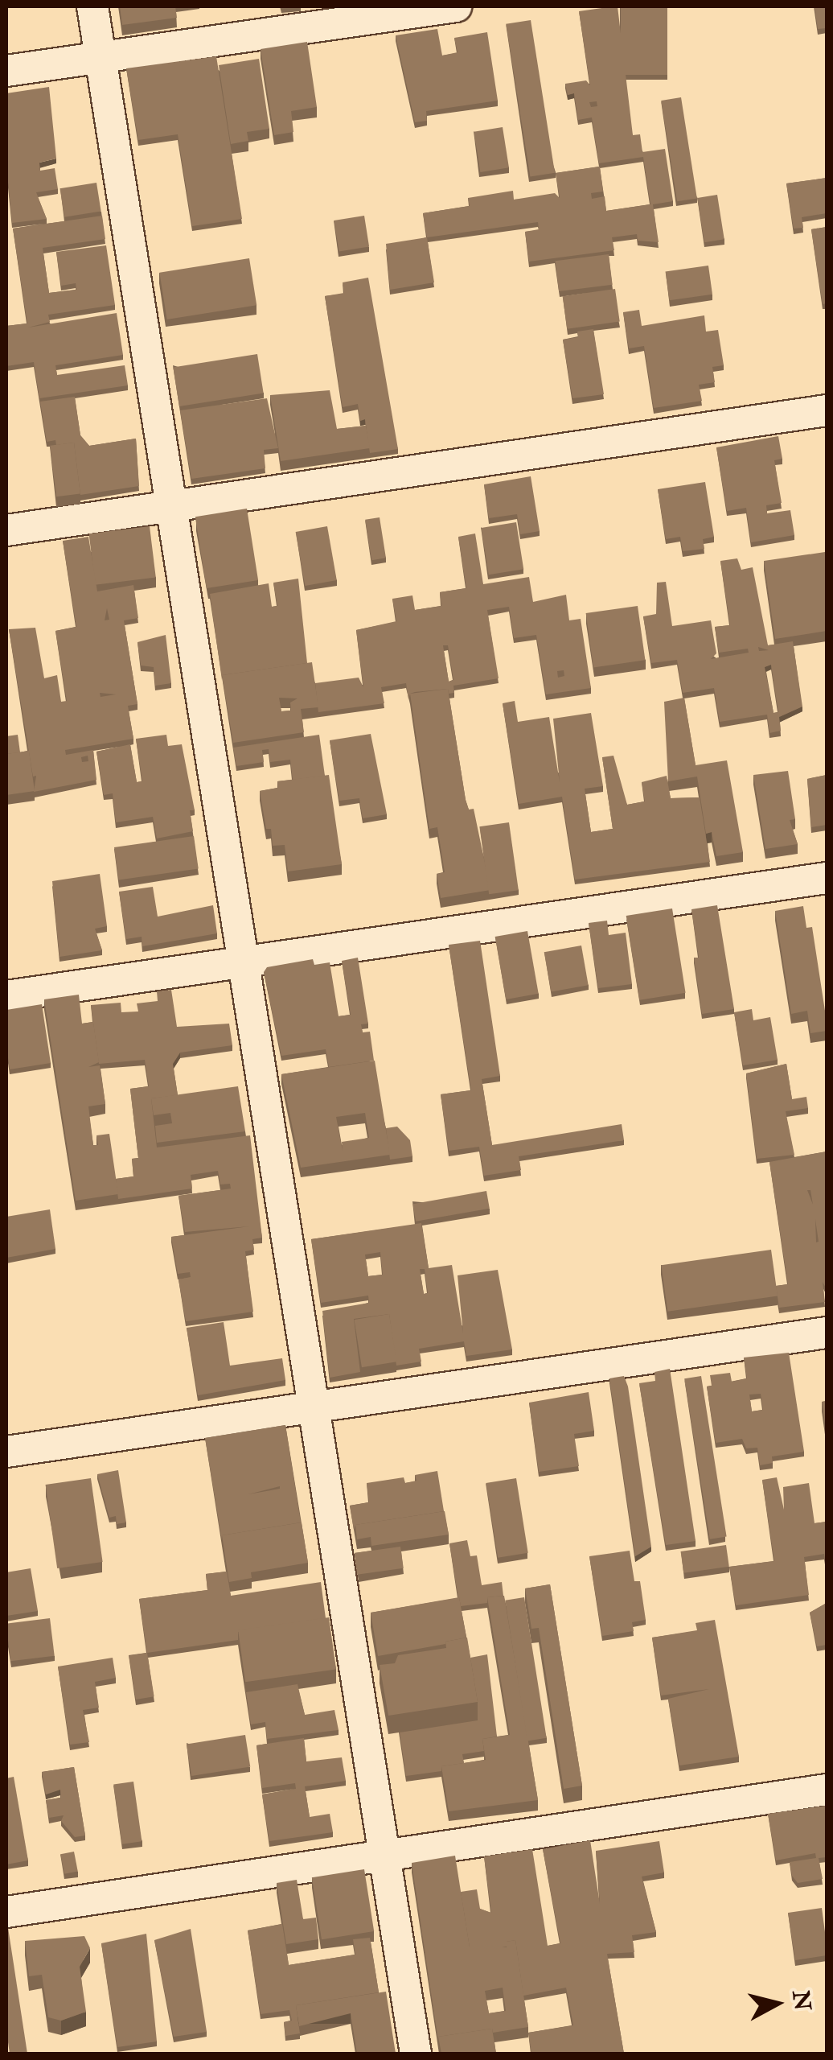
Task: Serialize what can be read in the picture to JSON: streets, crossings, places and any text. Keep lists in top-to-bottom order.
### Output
{
  "north": "right"
}
